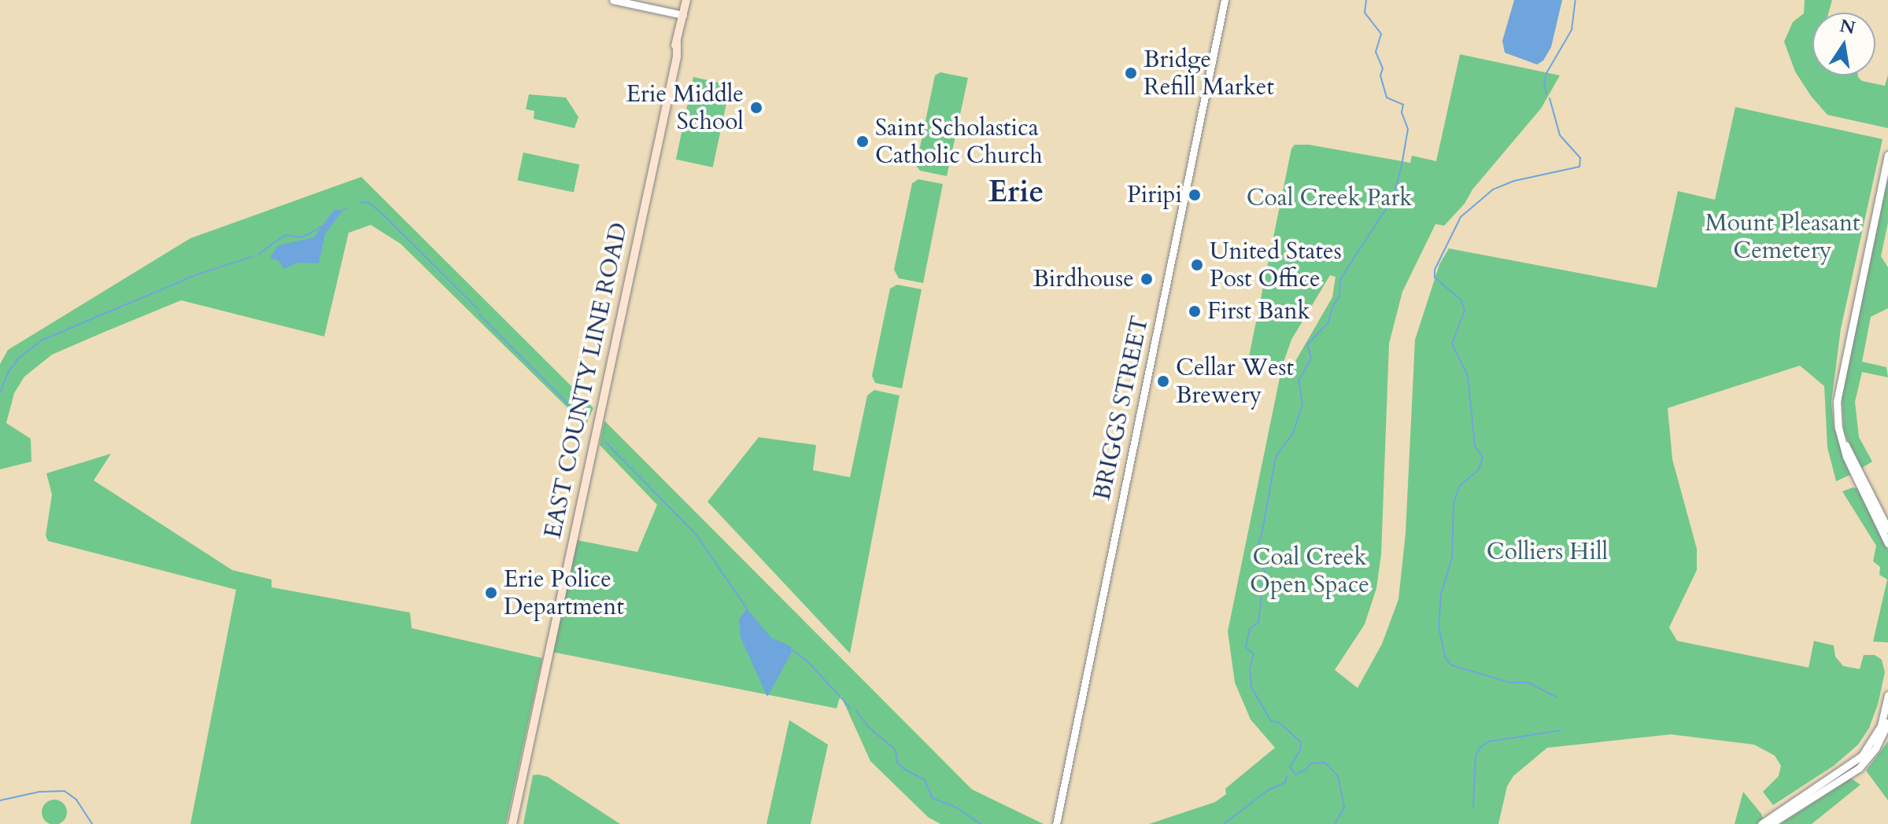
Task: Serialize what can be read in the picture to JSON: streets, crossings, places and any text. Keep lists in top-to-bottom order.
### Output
{
  "streets": {
    "main road": ["EAST COUNTY LINE ROAD"],
    "street": ["BRIGGS STREET"]
  },
  "districts": ["Erie"],
  "parks": [
    "Coal Creek Park",
    "Mount Pleasant Cemetery",
    "Colliers Hill",
    "Coal Creek Open Space"
  ],
  "places": [
    "Bridge Refill Market",
    "Erie Middle School",
    "Saint Scholastica Catholic Church",
    "Piripi",
    "United States Post Office",
    "Birdhouse",
    "First Bank",
    "Cellar West Brewery",
    "Erie Police Department"
  ],
  "north": "top"
}
